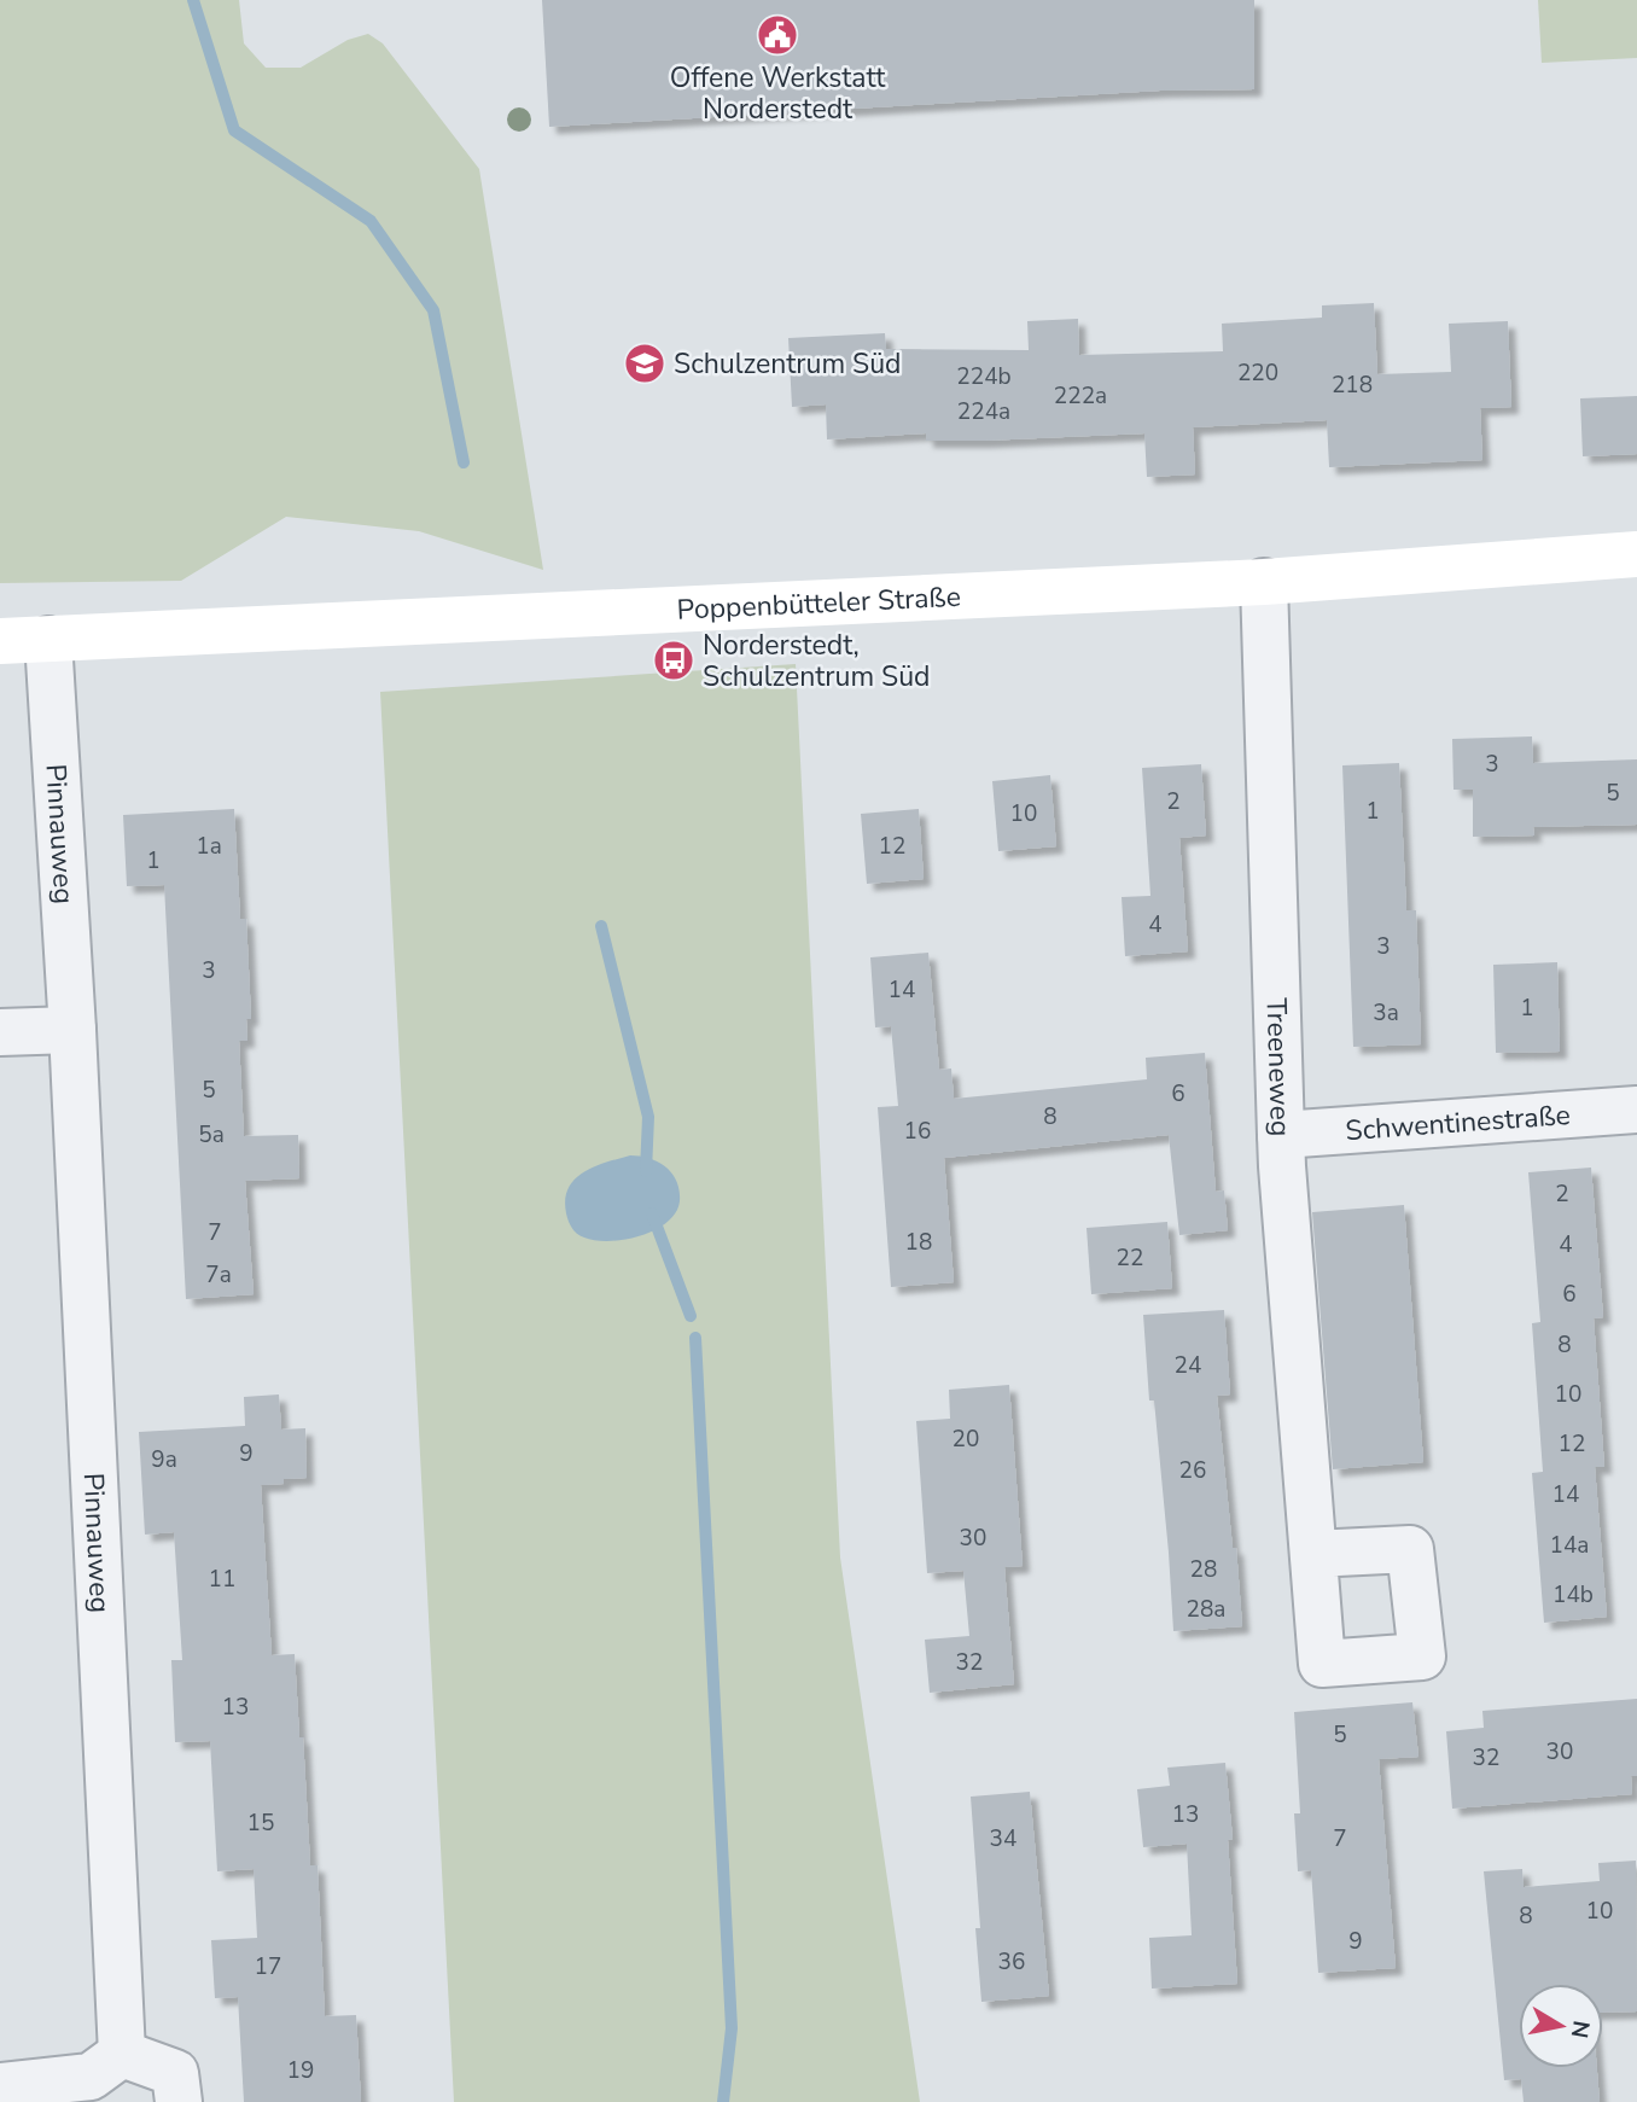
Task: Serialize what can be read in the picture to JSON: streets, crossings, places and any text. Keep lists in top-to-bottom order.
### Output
{
  "streets": {
    "main road": ["Poppenbütteler Straße"],
    "street": ["Pinnauweg", "Treeneweg", "Schwentinestraße"]
  },
  "crossings": [
    ["Poppenbütteler Straße", "Pinnauweg"],
    ["Poppenbütteler Straße", "Treeneweg"],
    ["Treeneweg", "Schwentinestraße"]
  ],
  "places": {
    "public building": ["Offene Werkstatt Norderstedt"],
    "school or university": ["Schulzentrum Süd"],
    "bus stop": ["Norderstedt, Schulzentrum Süd"]
  },
  "house_numbers": [
    "220",
    "224b",
    "218",
    "222a",
    "224a",
    "3",
    "5",
    "2",
    "1",
    "10",
    "1a",
    "12",
    "1",
    "4",
    "3",
    "3",
    "14",
    "1",
    "3a",
    "5",
    "6",
    "8",
    "16",
    "5a",
    "2",
    "7",
    "18",
    "4",
    "22",
    "7a",
    "6",
    "8",
    "24",
    "10",
    "20",
    "12",
    "9",
    "9a",
    "26",
    "14",
    "30",
    "14a",
    "28",
    "11",
    "14b",
    "28a",
    "32",
    "13",
    "5",
    "30",
    "32",
    "13",
    "15",
    "34",
    "7",
    "10",
    "8",
    "9",
    "36",
    "17",
    "19"
  ],
  "north": "right"
}
